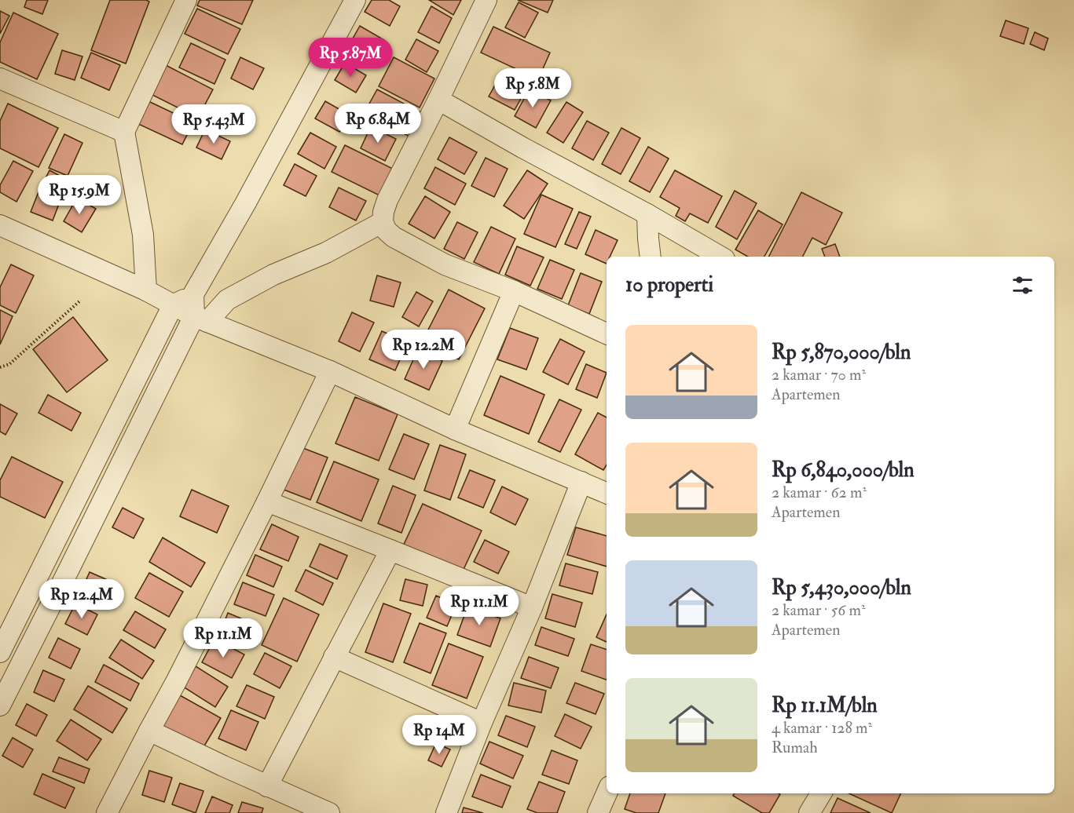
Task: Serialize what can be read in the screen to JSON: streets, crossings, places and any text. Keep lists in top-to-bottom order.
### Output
{
  "page": {
    "price": [
      "Rp 5.87M",
      "Rp 5.8M",
      "Rp 6.84M",
      "Rp 5.43M",
      "Rp 15.9M",
      "Rp 12.2M",
      "Rp 12.4M",
      "Rp 11.1M",
      "Rp 11.1M",
      "Rp 14M"
    ],
    "heading": "10 properti",
    "list": [
      {
        "name": "Rp 5,870,000/bln",
        "note": "2 kamar · 70 m² · Apartemen"
      },
      {
        "name": "Rp 6,840,000/bln",
        "note": "2 kamar · 62 m² · Apartemen"
      },
      {
        "name": "Rp 5,430,000/bln",
        "note": "2 kamar · 56 m² · Apartemen"
      },
      {
        "name": "Rp 11.1M/bln",
        "note": "4 kamar · 128 m² · Rumah"
      }
    ]
  }
}
